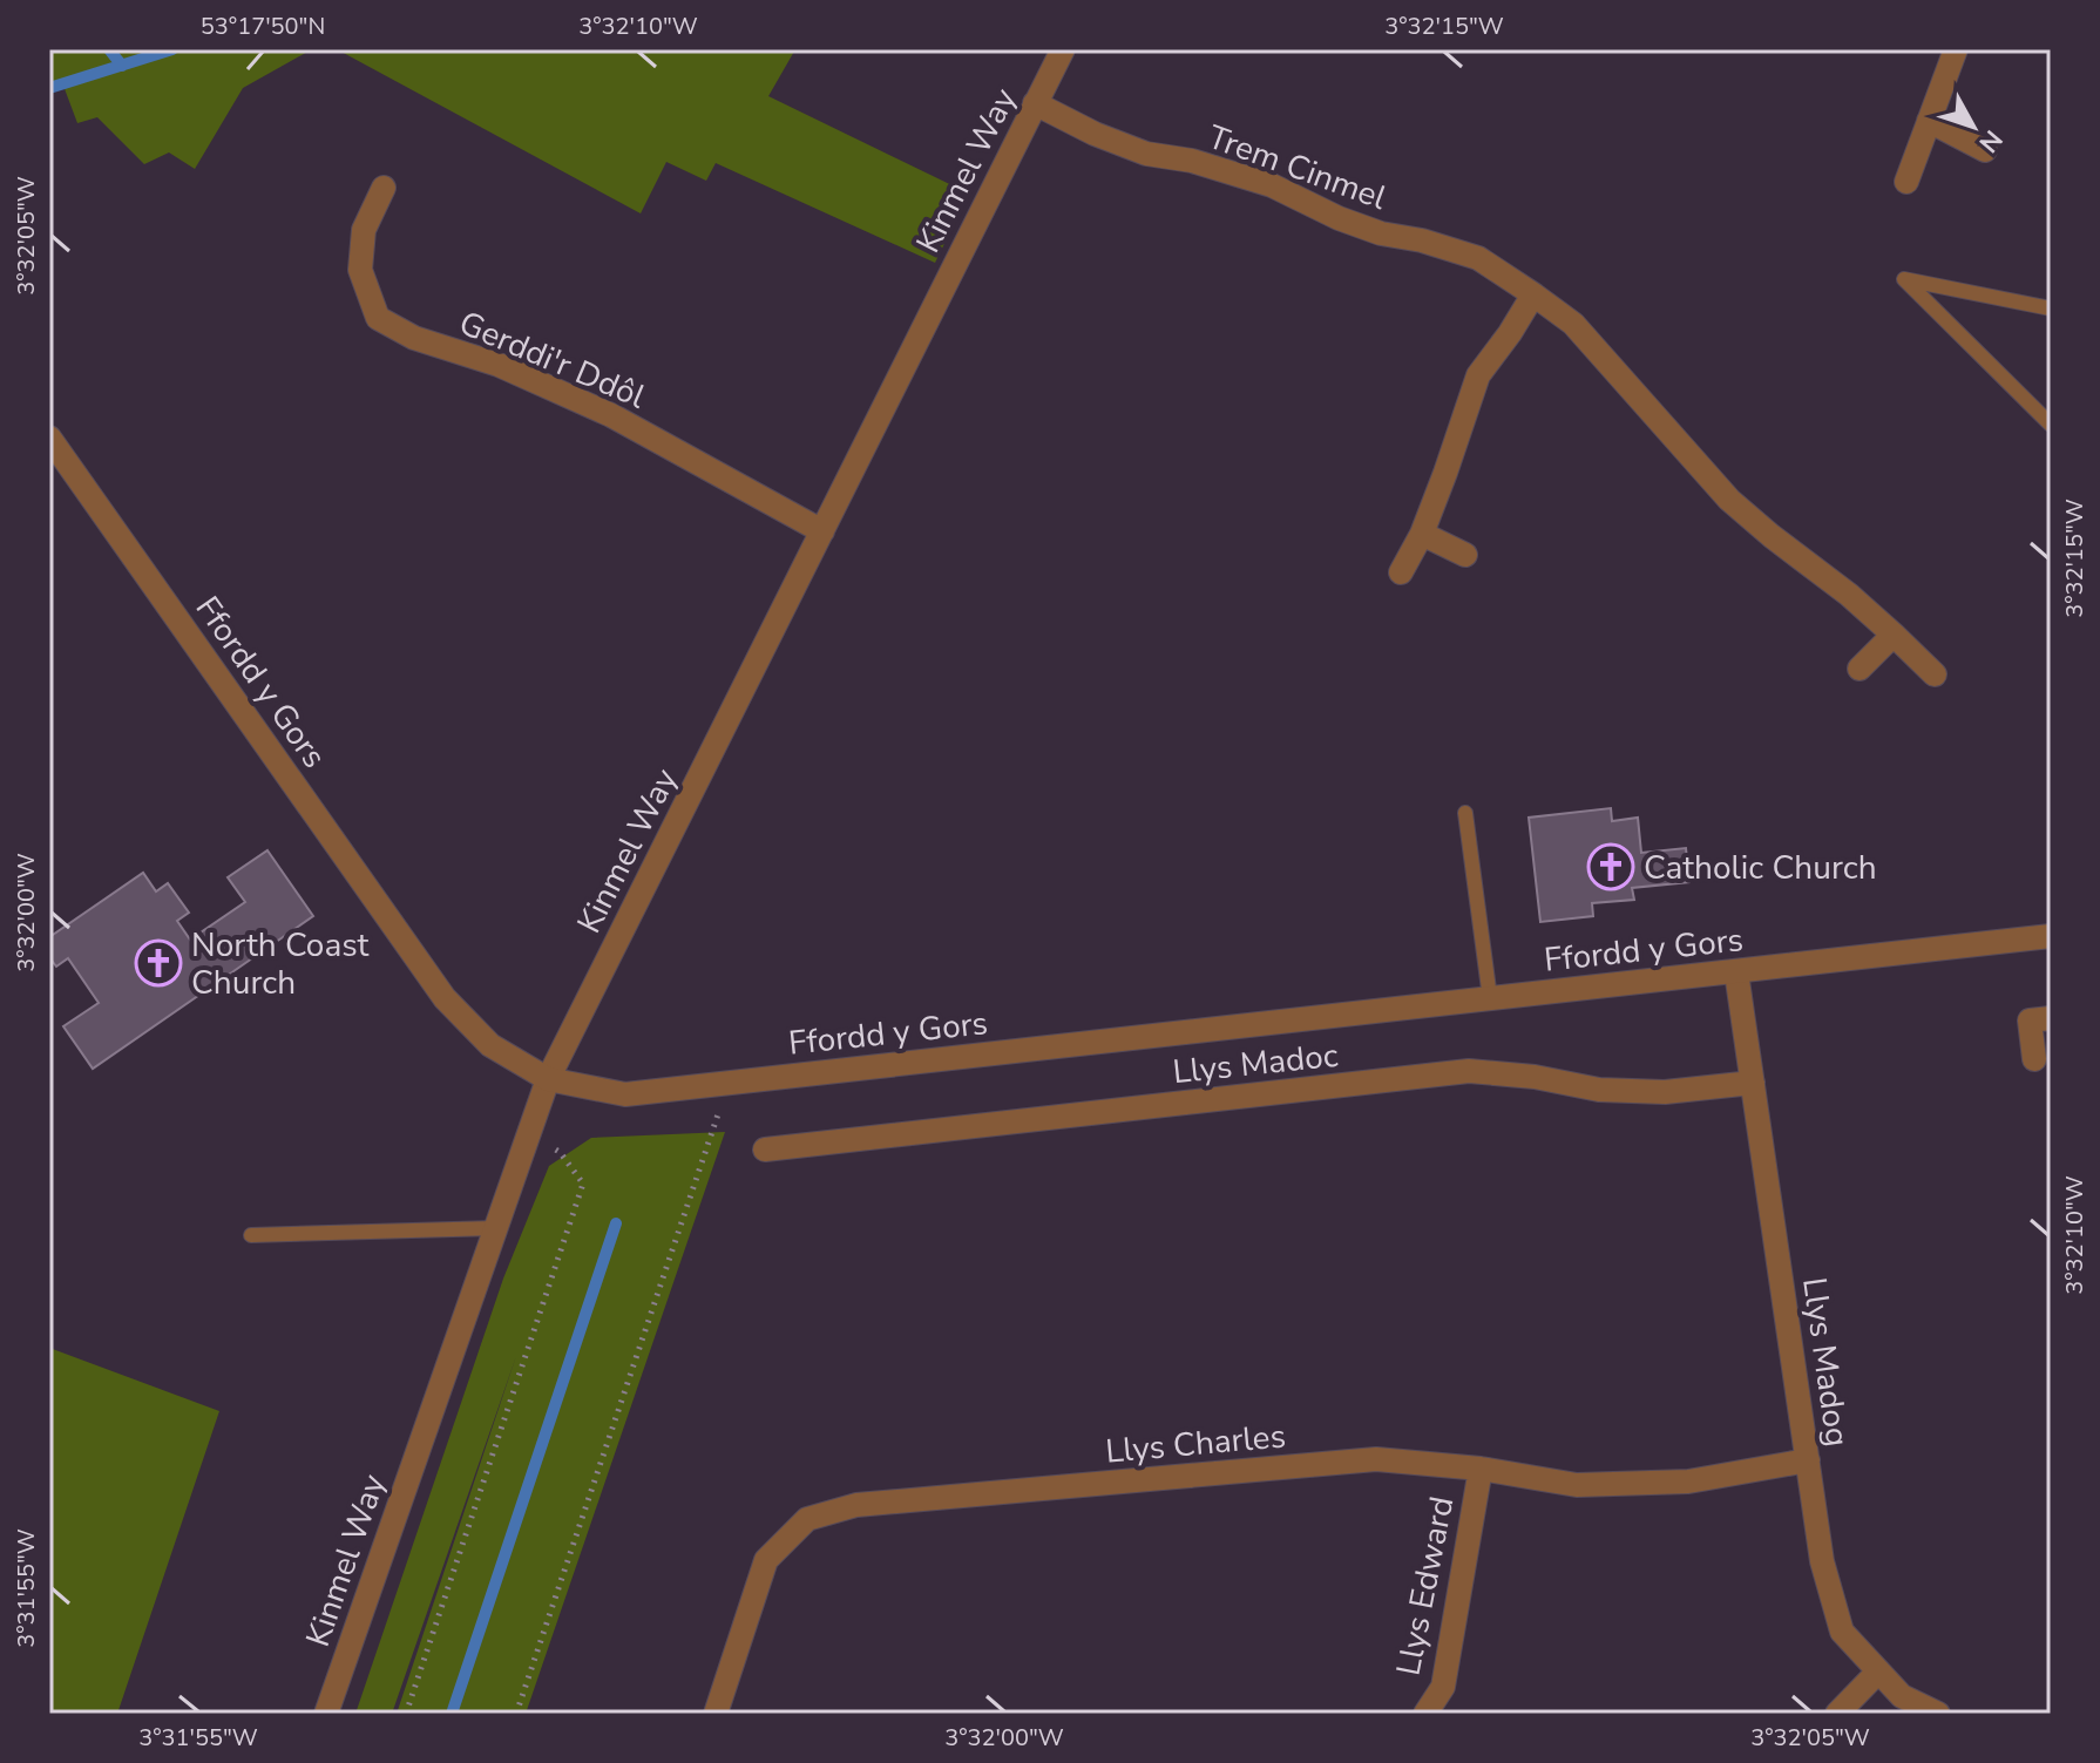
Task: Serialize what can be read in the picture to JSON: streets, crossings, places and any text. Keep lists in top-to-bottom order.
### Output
{
  "streets": {
    "street": [
      "Trem Cinmel",
      "Kinmel Way",
      "Gerddi'r Ddôl",
      "Ffordd y Gors",
      "Llys Madoc",
      "Llys Madog",
      "Llys Charles",
      "Llys Edward"
    ]
  },
  "crossings": [
    ["Trem Cinmel", "Kinmel Way"],
    ["Kinmel Way", "Gerddi'r Ddôl"],
    ["Kinmel Way", "Ffordd y Gors"],
    ["Ffordd y Gors", "Llys Madog"],
    ["Llys Madoc", "Llys Madog"],
    ["Llys Madog", "Llys Charles"],
    ["Llys Charles", "Llys Edward"]
  ],
  "places": {
    "church": ["Catholic Church", "North Coast Church"]
  },
  "north": "bottom right",
  "coordinates": [
    "53°17'50\"N",
    "3°32'10\"W",
    "3°32'15\"W",
    "3°32'05\"W",
    "3°32'00\"W",
    "3°31'55\"W"
  ]
}
